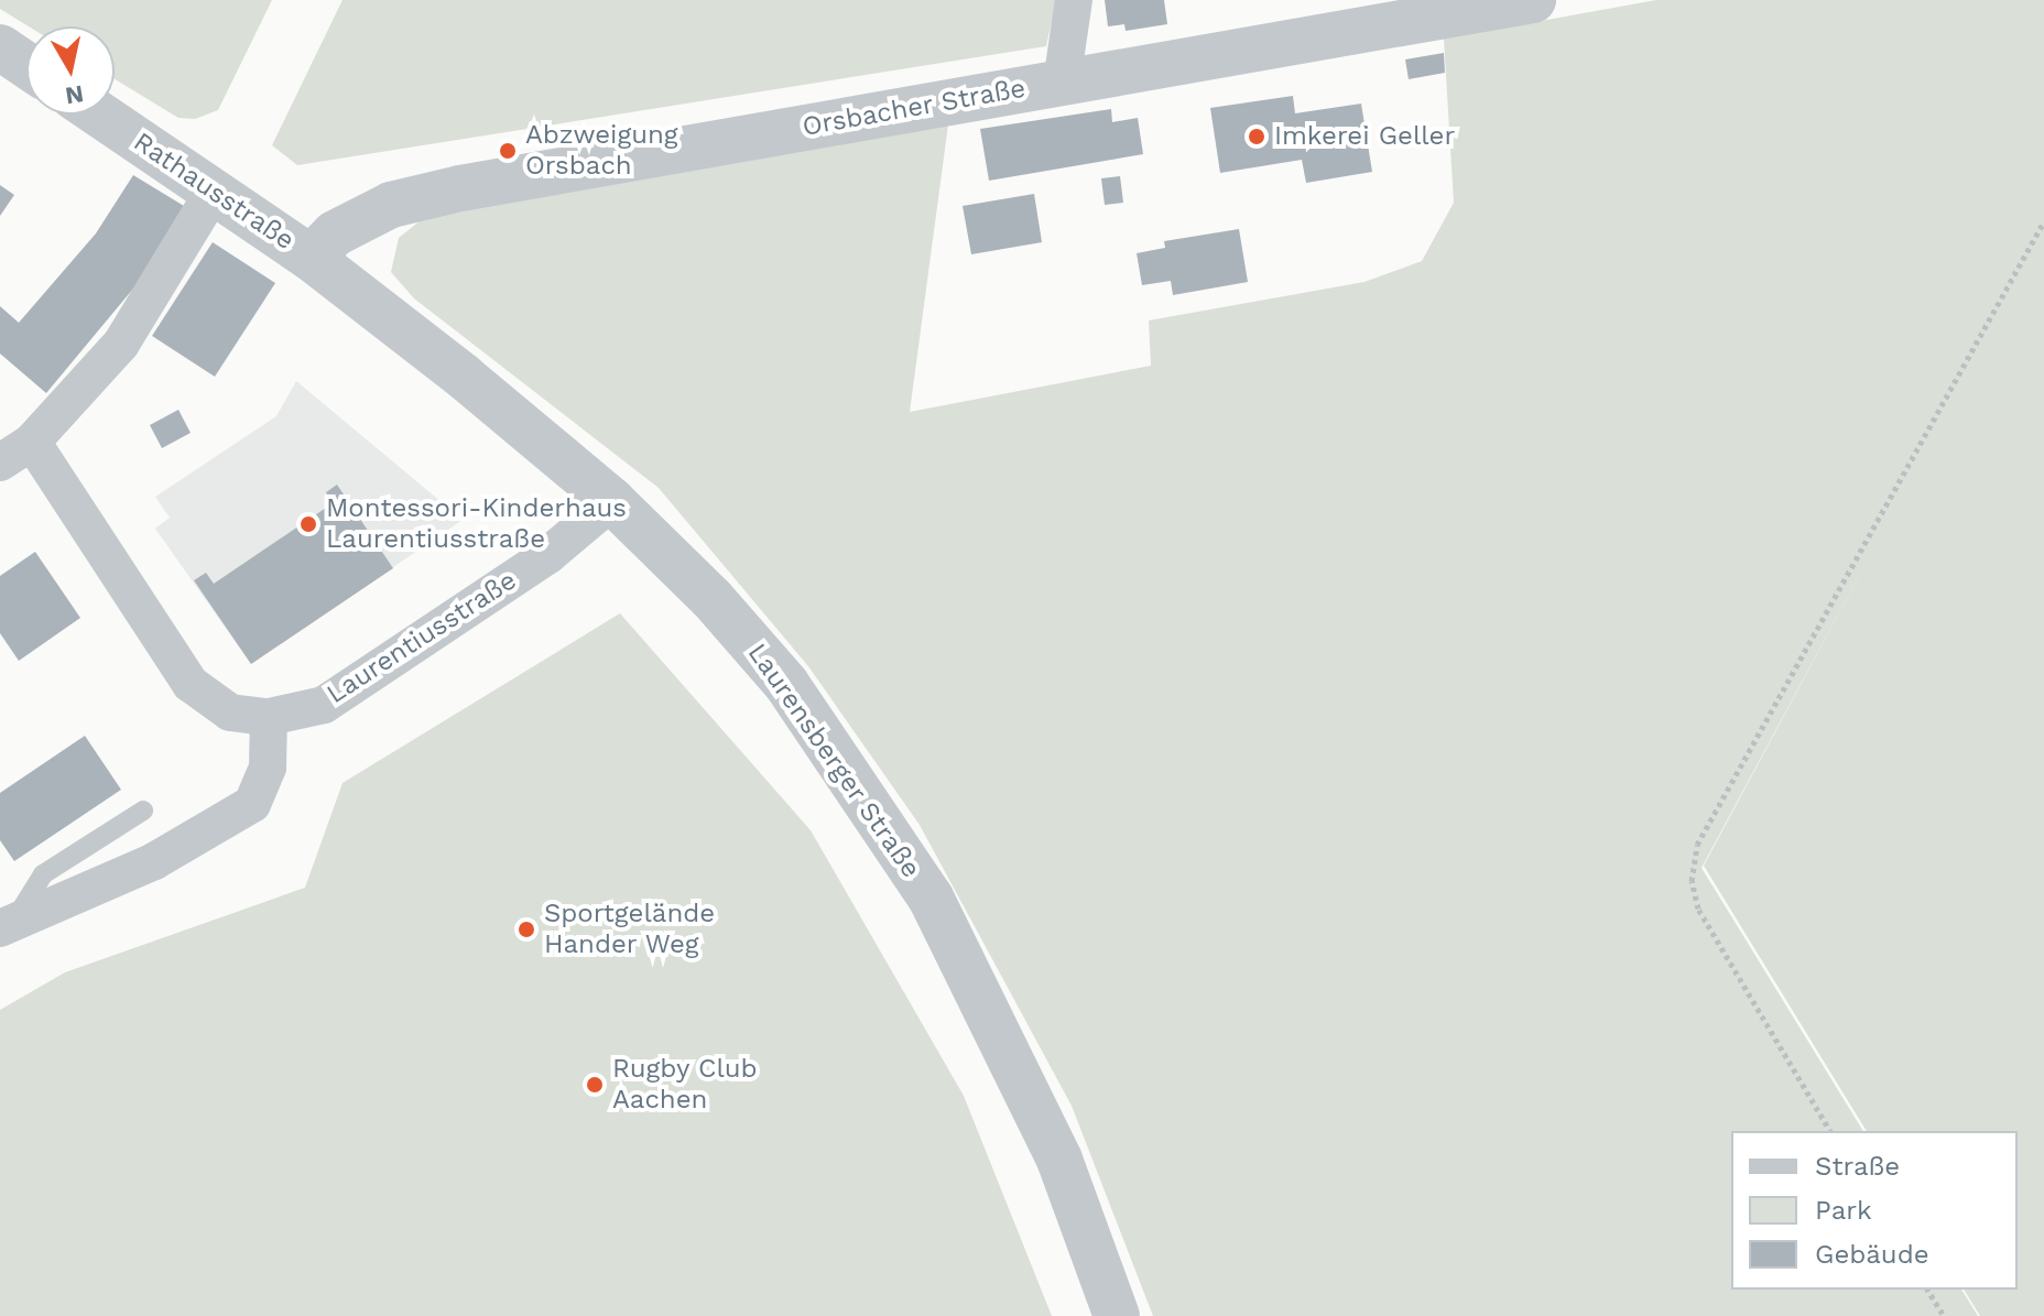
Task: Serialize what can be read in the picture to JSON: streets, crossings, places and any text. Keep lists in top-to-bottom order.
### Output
{
  "streets": {
    "street": [
      "Orsbacher Straße",
      "Rathausstraße",
      "Laurentiusstraße",
      "Laurensberger Straße"
    ]
  },
  "crossings": [
    ["Orsbacher Straße", "Rathausstraße"],
    ["Orsbacher Straße", "Laurensberger Straße"],
    ["Rathausstraße", "Laurensberger Straße"],
    ["Laurentiusstraße", "Laurensberger Straße"]
  ],
  "places": [
    "Imkerei Geller",
    "Abzweigung Orsbach",
    "Montessori-Kinderhaus Laurentiusstraße",
    "Sportgelände Hander Weg",
    "Rugby Club Aachen"
  ],
  "legend": ["Straße", "Park", "Gebäude"],
  "north": "bottom"
}
